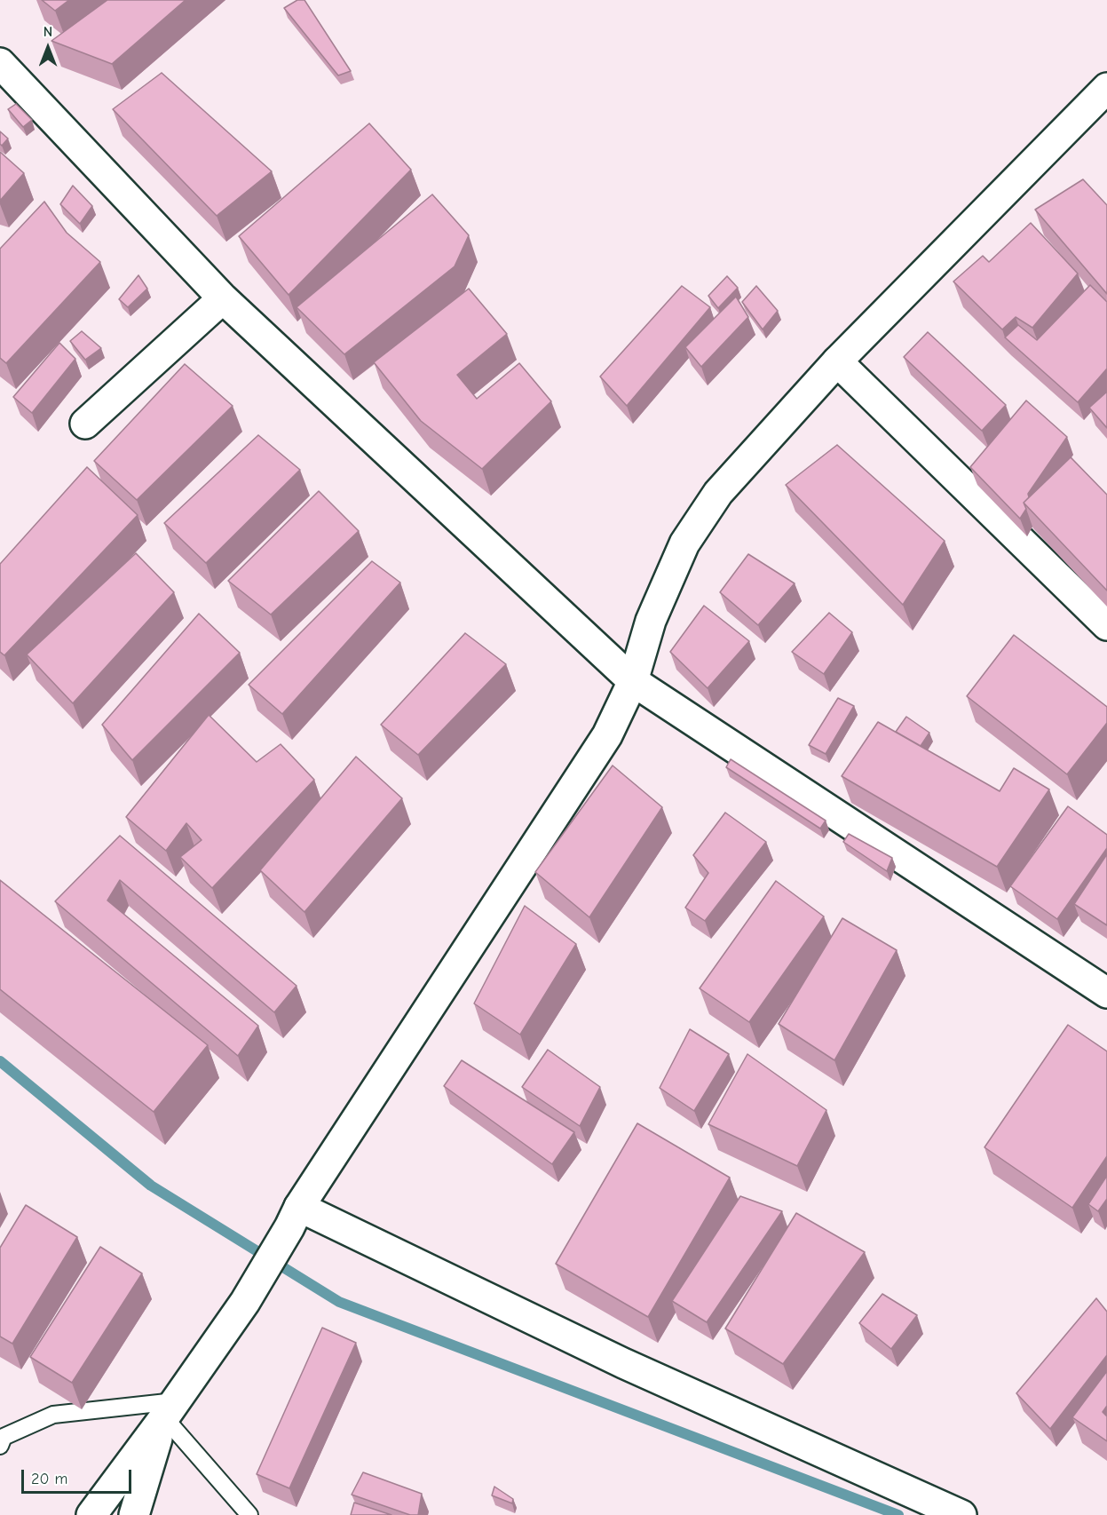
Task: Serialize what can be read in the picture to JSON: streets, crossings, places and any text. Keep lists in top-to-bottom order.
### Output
{
  "scale_bar": "20 m",
  "north": "top"
}
